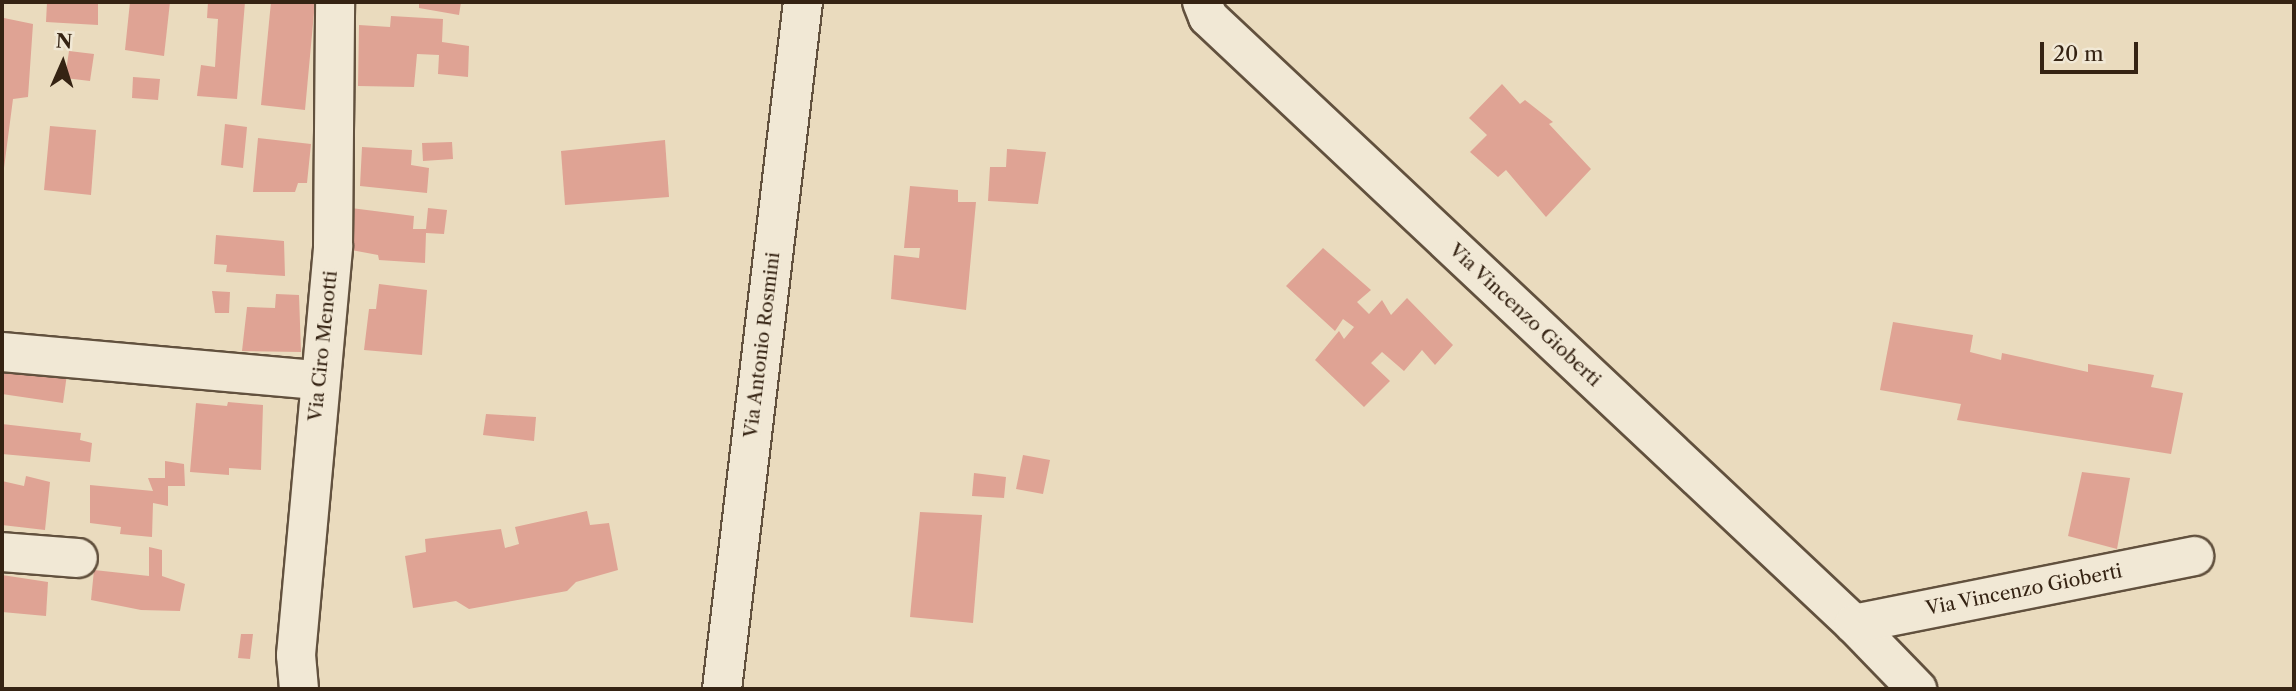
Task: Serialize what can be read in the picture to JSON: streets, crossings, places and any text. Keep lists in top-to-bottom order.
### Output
{
  "streets": {
    "street": ["Via Vincenzo Gioberti", "Via Antonio Rosmini", "Via Ciro Menotti"]
  },
  "scale_bar": "20 m",
  "north": "top"
}
